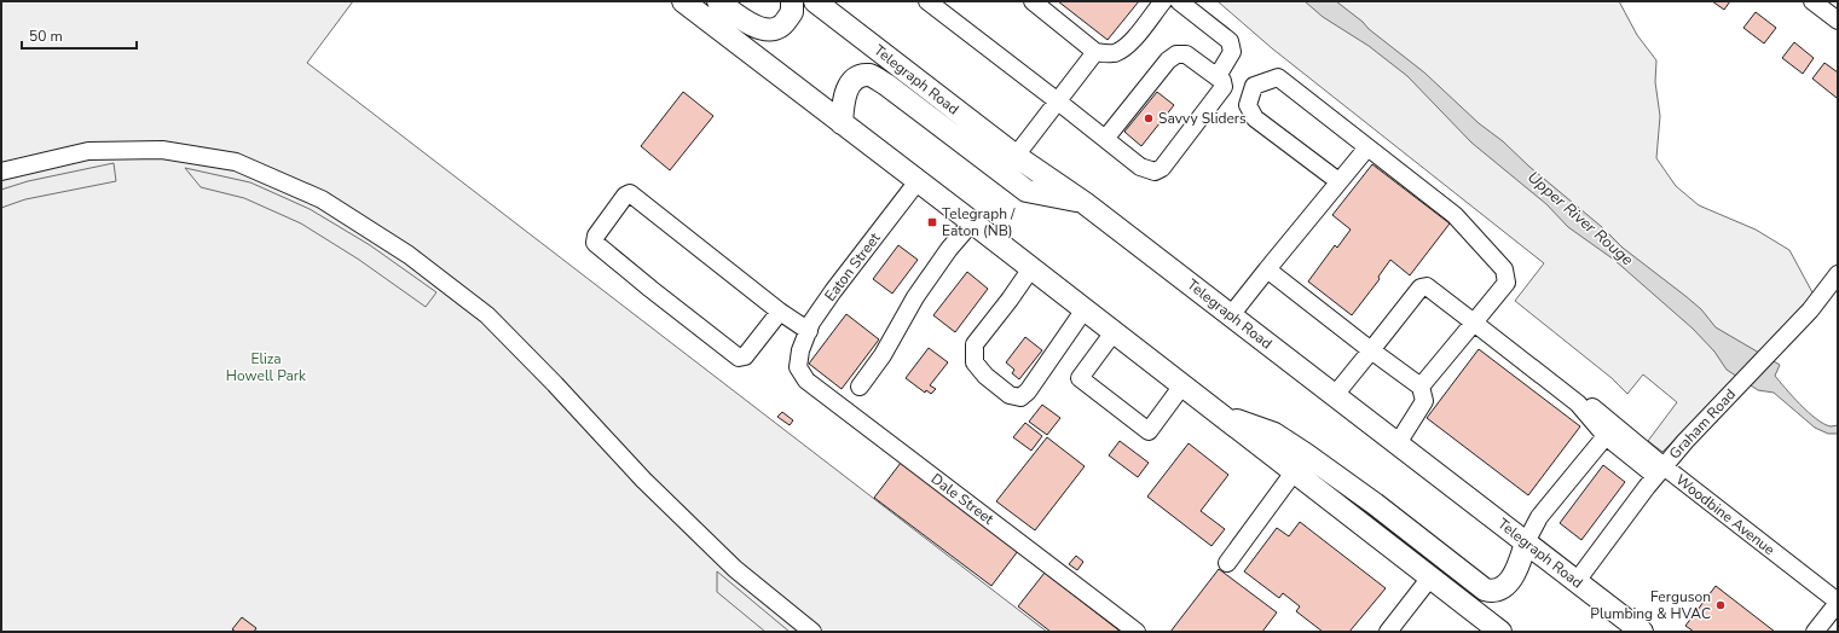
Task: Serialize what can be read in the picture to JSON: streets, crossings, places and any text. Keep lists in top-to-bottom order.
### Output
{
  "streets": {
    "main road": ["Telegraph Road"],
    "street": [
      "Eaton Street",
      "Graham Road",
      "Dale Street",
      "Woodbine Avenue"
    ]
  },
  "crossings": [
    ["Telegraph Road", "Graham Road"],
    ["Eaton Street", "Dale Street"],
    ["Graham Road", "Woodbine Avenue"]
  ],
  "water": ["Upper River Rouge"],
  "parks": ["Eliza Howell Park"],
  "places": {
    "other": ["Savvy Sliders", "Ferguson Plumbing & HVAC"],
    "transit": ["Telegraph / Eaton (NB)"]
  },
  "scale_bar": "50 m"
}
